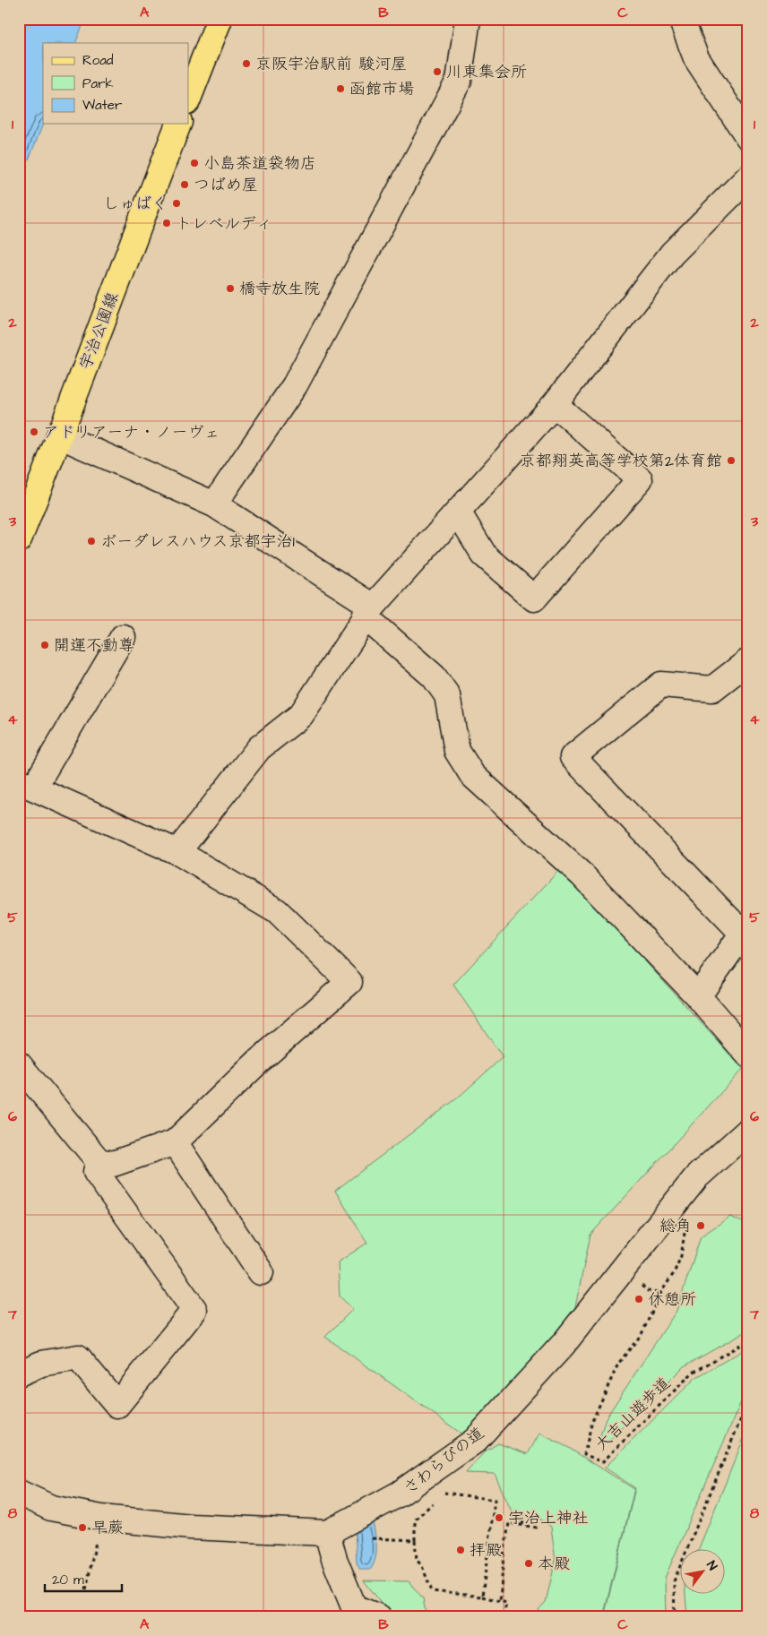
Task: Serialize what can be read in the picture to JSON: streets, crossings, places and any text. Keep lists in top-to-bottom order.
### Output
{
  "streets": {
    "main road": ["宇治公園線"],
    "street": ["さわらびの道"],
    "path": ["大吉山遊歩道"]
  },
  "places": [
    "京阪宇治駅前 駿河屋",
    "川東集会所",
    "函館市場",
    "小島茶道袋物店",
    "つばめ屋",
    "しゅばく",
    "トレベルディ",
    "橋寺放生院",
    "アドリアーナ・ノーヴェ",
    "京都翔英高等学校第2体育館",
    "ボーダレスハウス京都宇治1",
    "開運不動尊",
    "総角",
    "休憩所",
    "宇治上神社",
    "早蕨",
    "拝殿",
    "本殿"
  ],
  "legend": ["Road", "Park", "Water"],
  "scale_bar": "20 m",
  "north": "top right",
  "grid": {
    "columns": ["A", "B", "C"],
    "rows": [
      "1",
      "2",
      "3",
      "4",
      "5",
      "6",
      "7",
      "8"
    ]
  }
}
